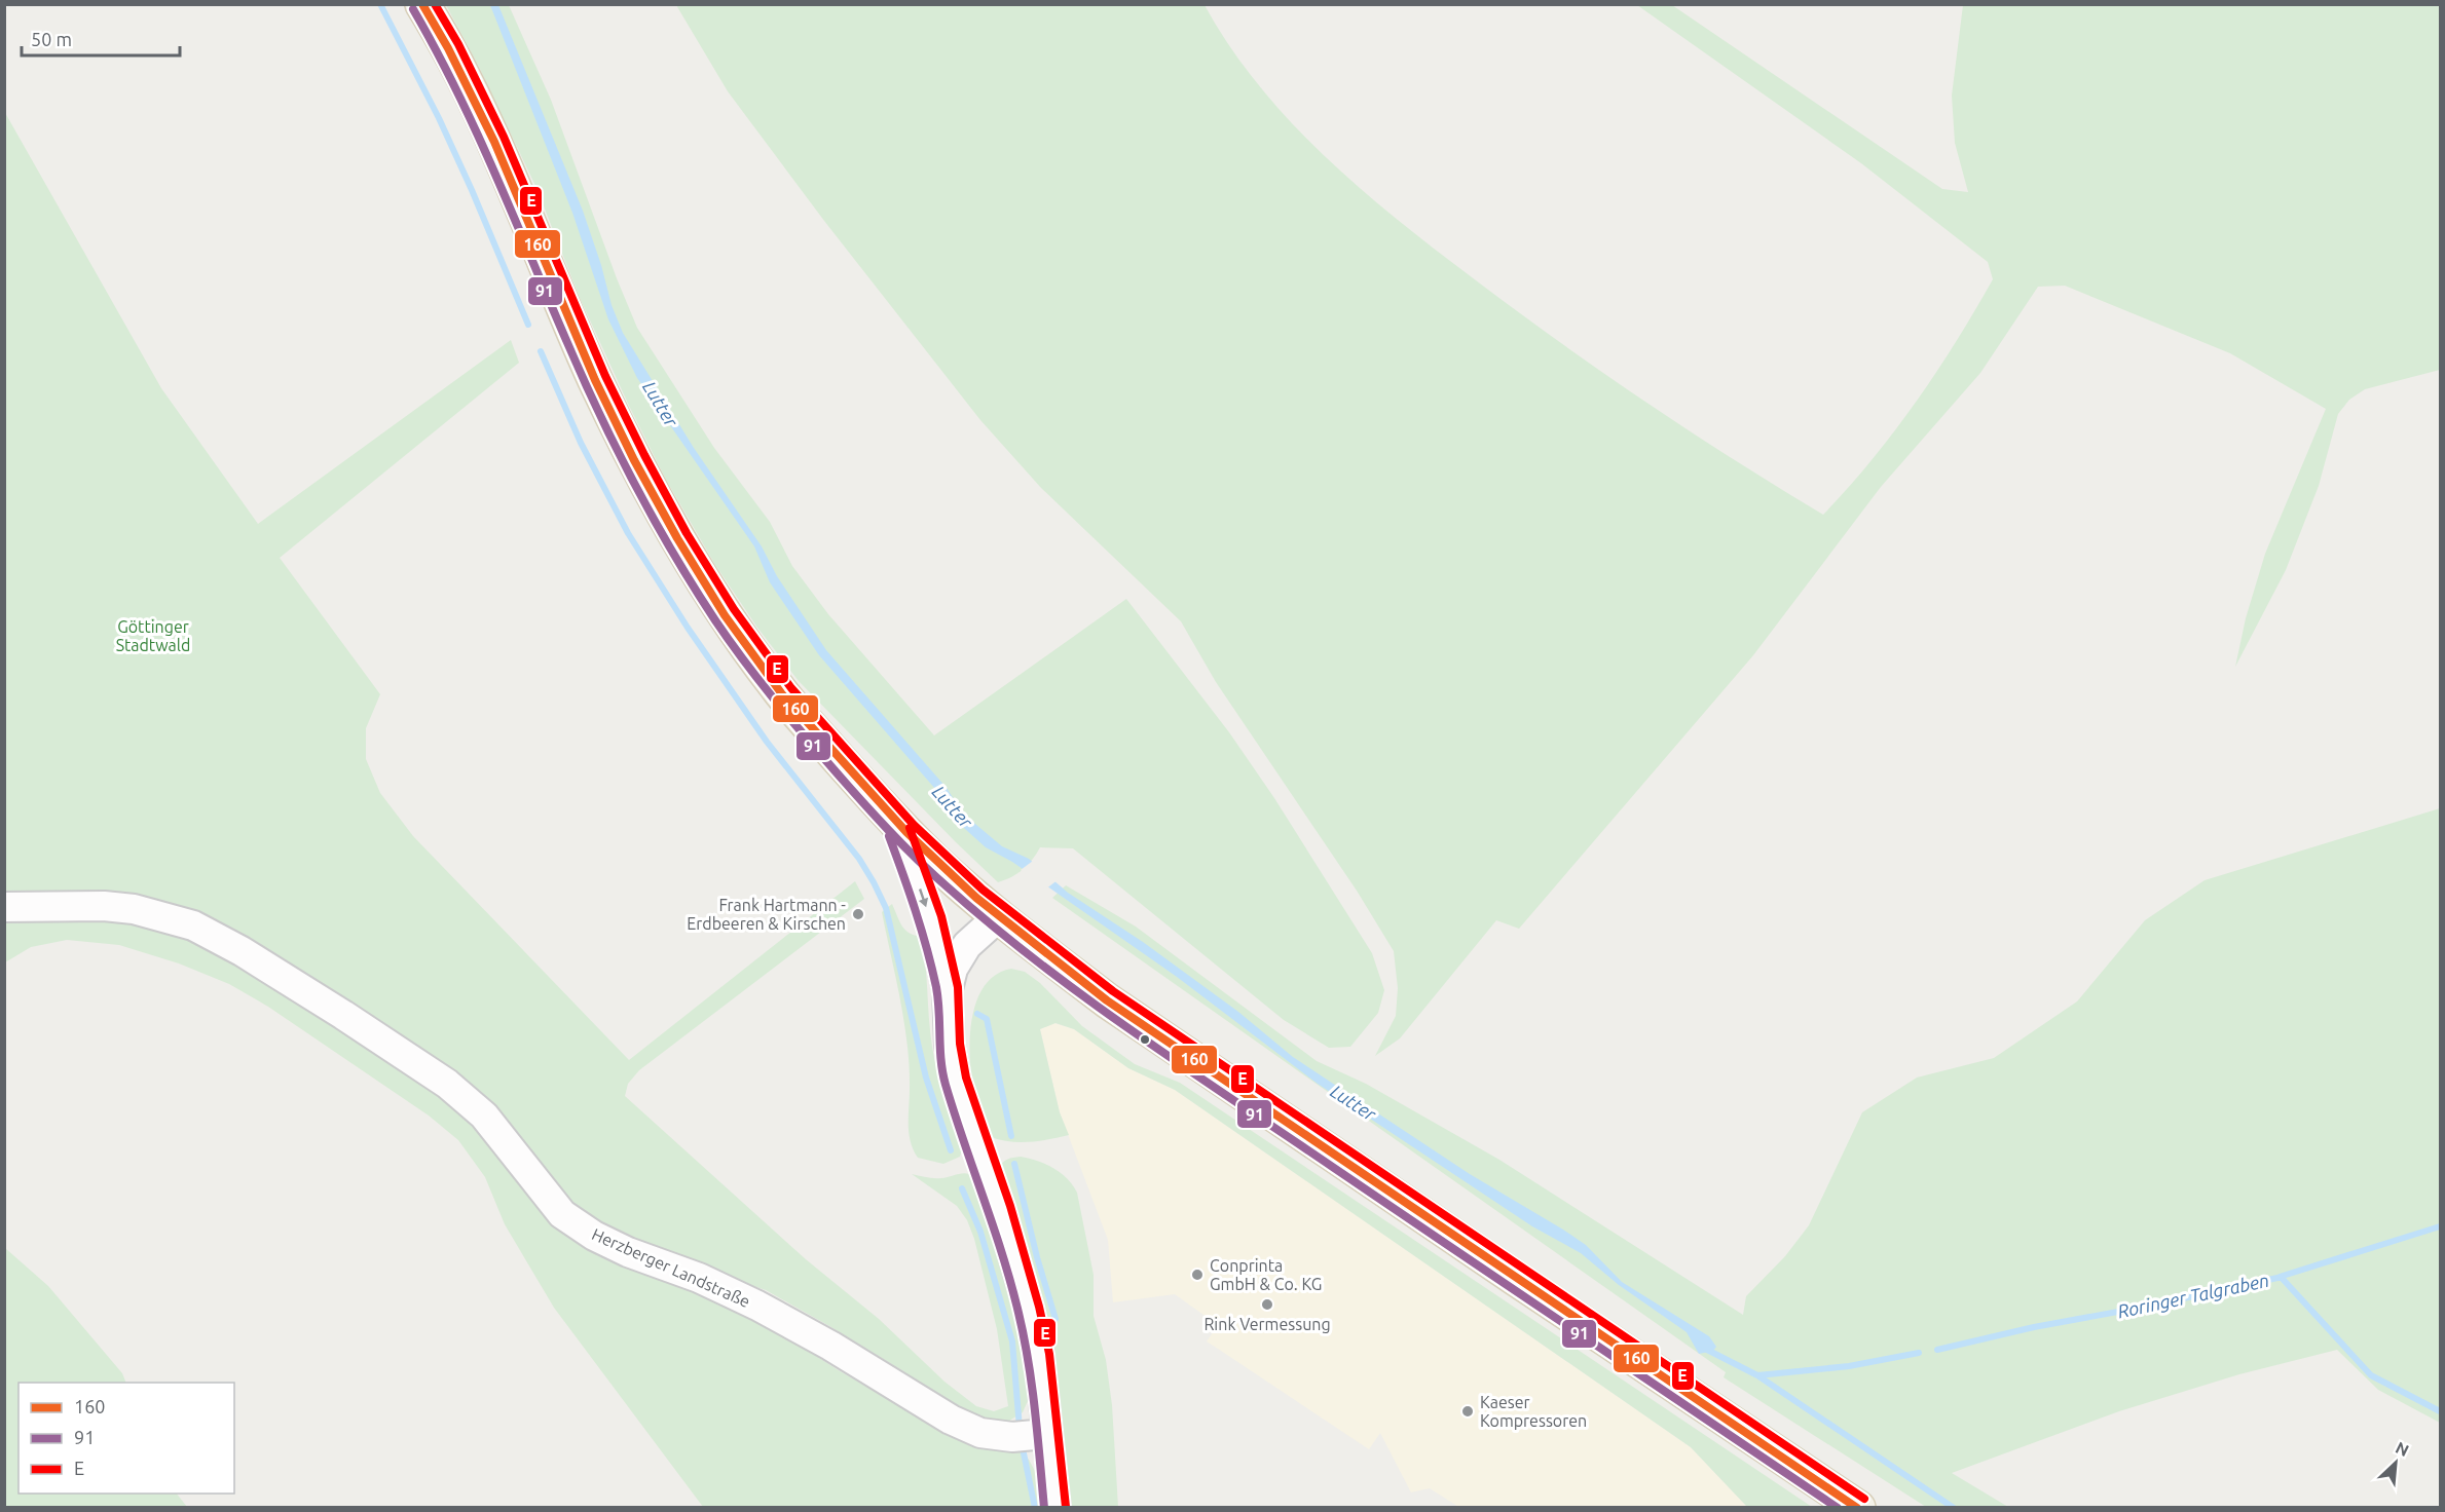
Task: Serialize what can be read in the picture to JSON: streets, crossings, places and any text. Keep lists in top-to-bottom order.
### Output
{
  "streets": {
    "street": ["Herzberger Landstraße"]
  },
  "water": ["Lutter", "Roringer Talgraben"],
  "parks": ["Göttinger Stadtwald"],
  "places": [
    "Frank Hartmann - Erdbeeren & Kirschen",
    "Conprinta GmbH & Co. KG",
    "Rink Vermessung",
    "Kaeser Kompressoren"
  ],
  "lines": ["transit line 160", "transit line E", "transit line 91"],
  "legend": ["160", "91", "E"],
  "scale_bar": "50 m",
  "north": "top right"
}
